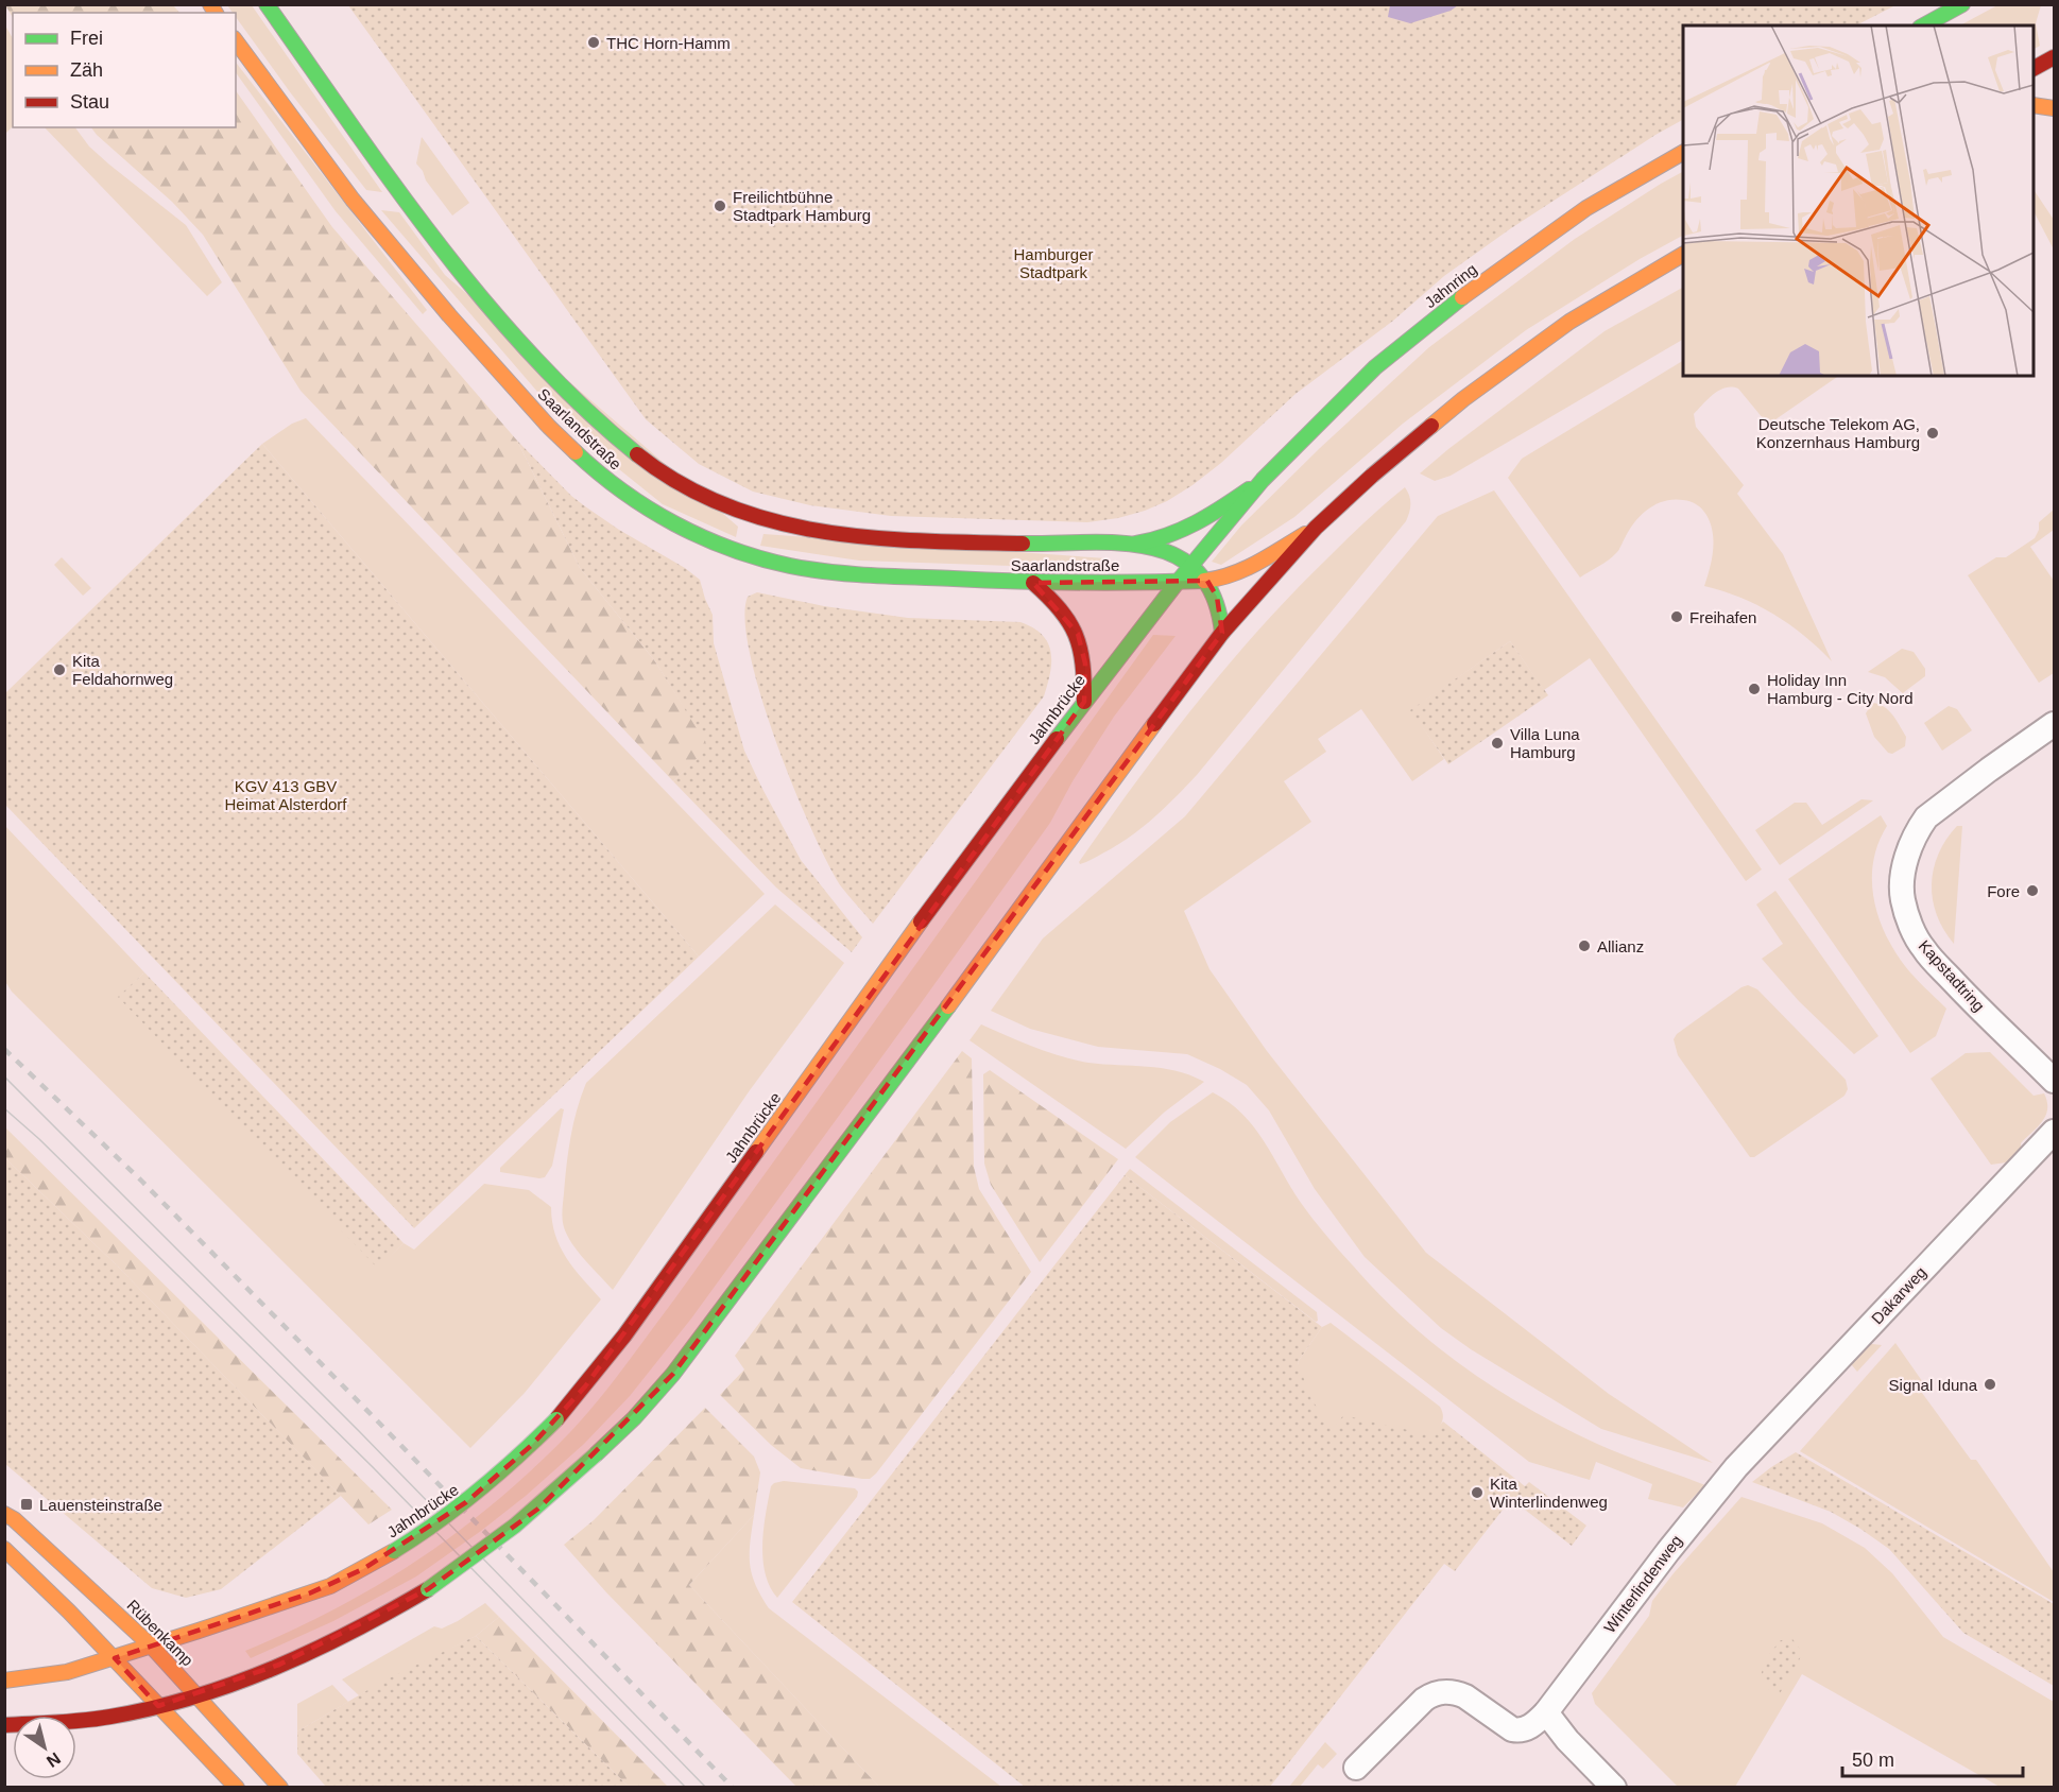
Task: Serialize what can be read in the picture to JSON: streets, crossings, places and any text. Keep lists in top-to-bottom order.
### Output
{
  "streets": {
    "main road": [
      "Jahnring",
      "Saarlandstraße",
      "Jahnbrücke",
      "Rübenkamp"
    ],
    "street": ["Kapstadtring", "Dakarweg", "Winterlindenweg"]
  },
  "crossings": [
    ["Jahnring", "Jahnbrücke"],
    ["Saarlandstraße", "Jahnbrücke"],
    ["Jahnbrücke", "Rübenkamp"],
    ["Dakarweg", "Winterlindenweg"]
  ],
  "parks": ["Hamburger Stadtpark", "KGV 413 GBV Heimat Alsterdorf"],
  "places": {
    "other": [
      "THC Horn-Hamm",
      "Freilichtbühne Stadtpark Hamburg",
      "Deutsche Telekom AG, Konzernhaus Hamburg",
      "Freihafen",
      "Kita Feldahornweg",
      "Holiday Inn Hamburg - City Nord",
      "Villa Luna Hamburg",
      "Fore",
      "Allianz",
      "Signal Iduna",
      "Kita Winterlindenweg"
    ],
    "transit": ["Lauensteinstraße"]
  },
  "legend": ["Frei", "Zäh", "Stau"],
  "scale_bar": "50 m",
  "north": "bottom right"
}
